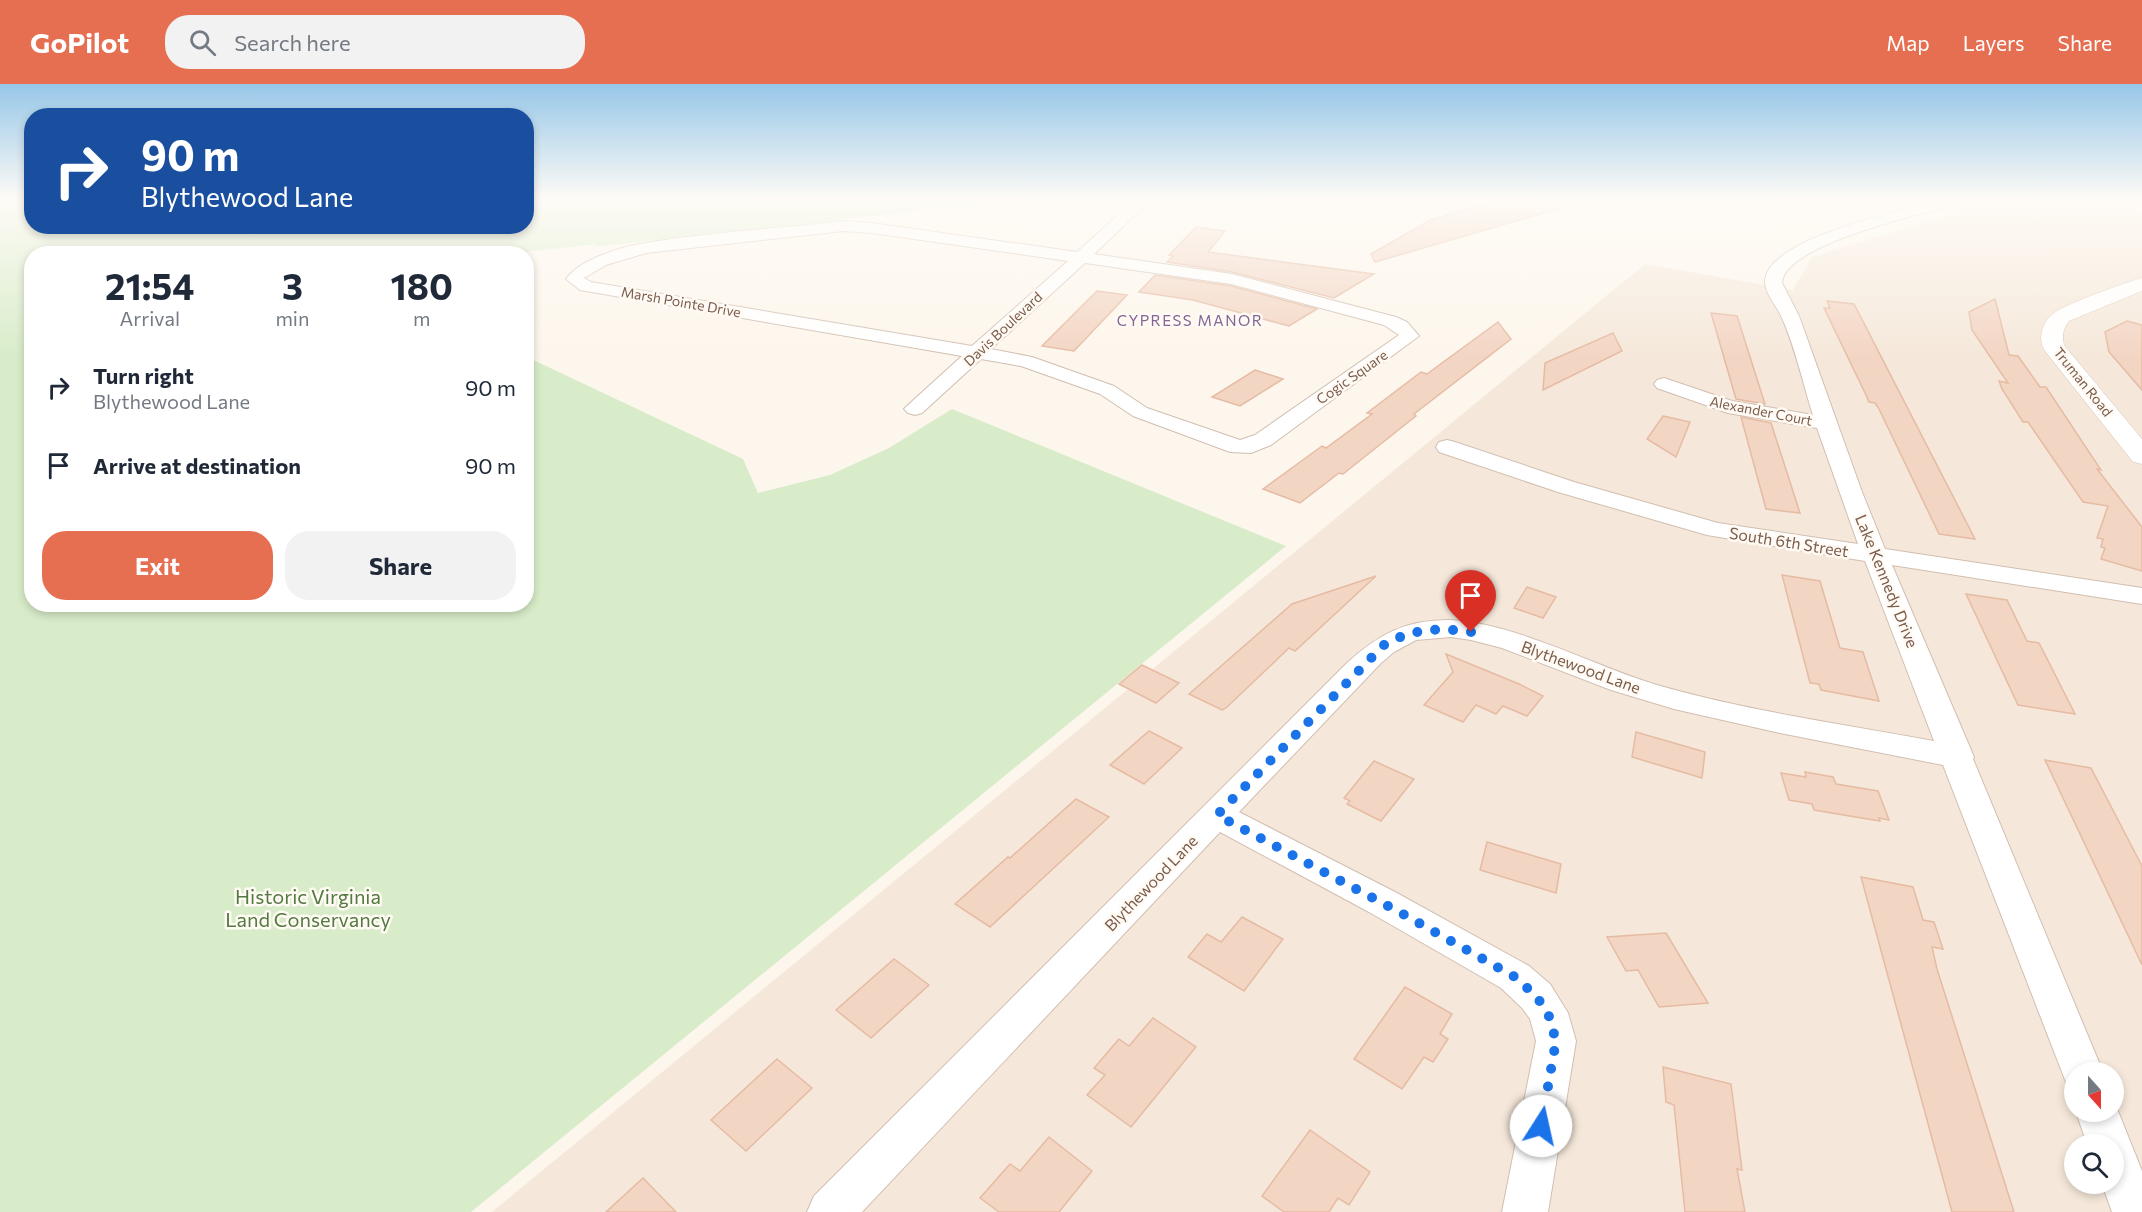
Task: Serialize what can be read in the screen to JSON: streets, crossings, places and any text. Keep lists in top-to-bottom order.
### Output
{
  "streets": {
    "street": [
      "Marsh Pointe Drive",
      "Davis Boulevard",
      "Cogic Square",
      "Truman Road",
      "Alexander Court",
      "South 6th Street",
      "Lake Kennedy Drive",
      "Blythewood Lane"
    ]
  },
  "crossings": [
    ["Marsh Pointe Drive", "Davis Boulevard"],
    ["Marsh Pointe Drive", "Cogic Square"],
    ["Davis Boulevard", "Cogic Square"],
    ["Alexander Court", "Lake Kennedy Drive"],
    ["South 6th Street", "Lake Kennedy Drive"],
    ["Lake Kennedy Drive", "Blythewood Lane"]
  ],
  "districts": ["CYPRESS MANOR"],
  "parks": ["Historic Virginia Land Conservancy"],
  "north": "bottom",
  "page": {
    "header": "GoPilot",
    "search": "Search here",
    "nav": ["Map", "Layers", "Share"],
    "turn": ["90 m", "Blythewood Lane"],
    "eta": [
      "21:54",
      "Arrival",
      "3",
      "min",
      "180",
      "m"
    ],
    "list": [
      {
        "name": "Turn right",
        "note": "Blythewood Lane",
        "value": "90 m"
      },
      {
        "name": "Arrive at destination",
        "value": "90 m"
      }
    ],
    "buttons": ["Exit", "Share"]
  }
}
